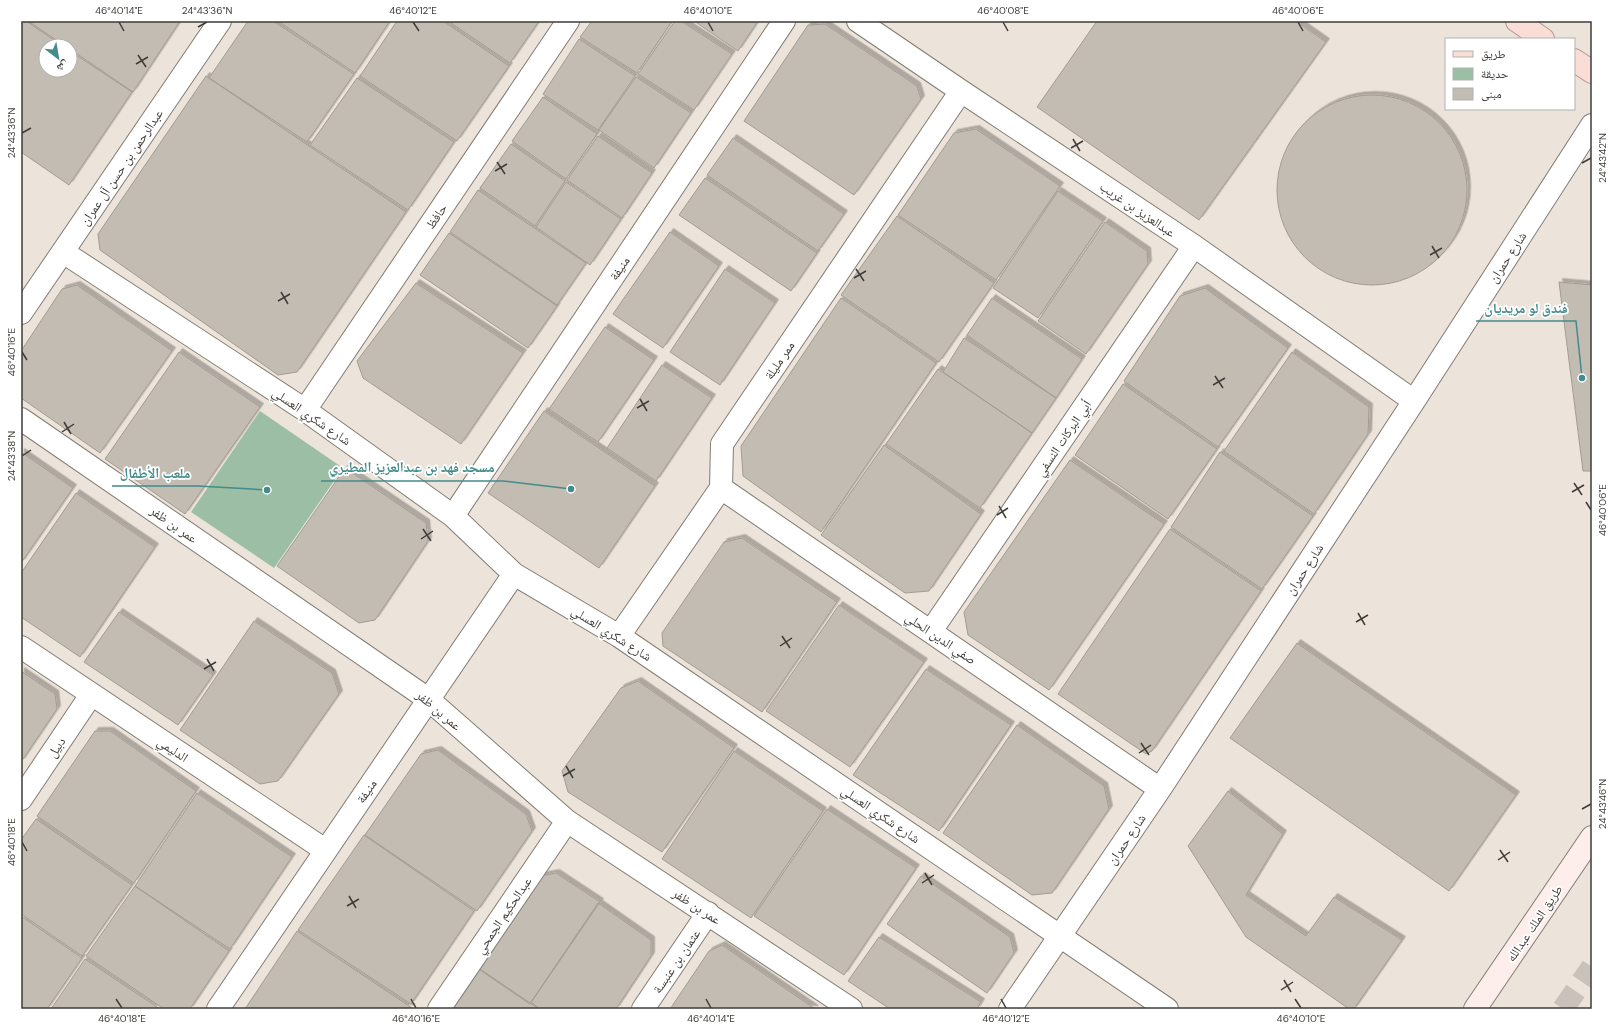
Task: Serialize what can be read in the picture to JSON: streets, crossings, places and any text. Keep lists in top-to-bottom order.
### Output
{
  "streets": {
    "main road": ["طريق الملك عبدالله"],
    "street": [
      "عبدالرحمن بن حسن آل عمران",
      "عبدالعزيز بن غريب",
      "حافظ",
      "شارع حمران",
      "منيفة",
      "ممر مليلة",
      "شارع شكري العسلي",
      "أبي البركات النسفي",
      "عمر بن ظفر",
      "صفي الدين الحلي",
      "دبيل",
      "الدليمي",
      "عبدالحكيم الجمحي",
      "عثمان بن عنبسة"
    ]
  },
  "crossings": [
    ["عبدالرحمن بن حسن آل عمران", "شارع شكري العسلي"],
    ["عبدالعزيز بن غريب", "شارع حمران"],
    ["عبدالعزيز بن غريب", "ممر مليلة"],
    ["عبدالعزيز بن غريب", "أبي البركات النسفي"],
    ["حافظ", "شارع شكري العسلي"],
    ["شارع حمران", "شارع شكري العسلي"],
    ["شارع حمران", "صفي الدين الحلي"],
    ["منيفة", "شارع شكري العسلي"],
    ["منيفة", "عمر بن ظفر"],
    ["منيفة", "الدليمي"],
    ["ممر مليلة", "صفي الدين الحلي"],
    ["أبي البركات النسفي", "صفي الدين الحلي"],
    ["عمر بن ظفر", "عبدالحكيم الجمحي"],
    ["عمر بن ظفر", "عثمان بن عنبسة"],
    ["دبيل", "الدليمي"]
  ],
  "places": ["فندق لو مريديان", "مسجد فهد بن عبدالعزيز المطيري", "ملعب الأطفال"],
  "legend": ["طريق", "حديقة", "مبنى"],
  "north": "bottom right",
  "coordinates": [
    "46°40'14\"E",
    "24°43'36\"N",
    "46°40'12\"E",
    "46°40'10\"E",
    "46°40'08\"E",
    "46°40'06\"E",
    "24°43'42\"N",
    "46°40'16\"E",
    "24°43'38\"N",
    "24°43'46\"N",
    "46°40'18\"E"
  ]
}
